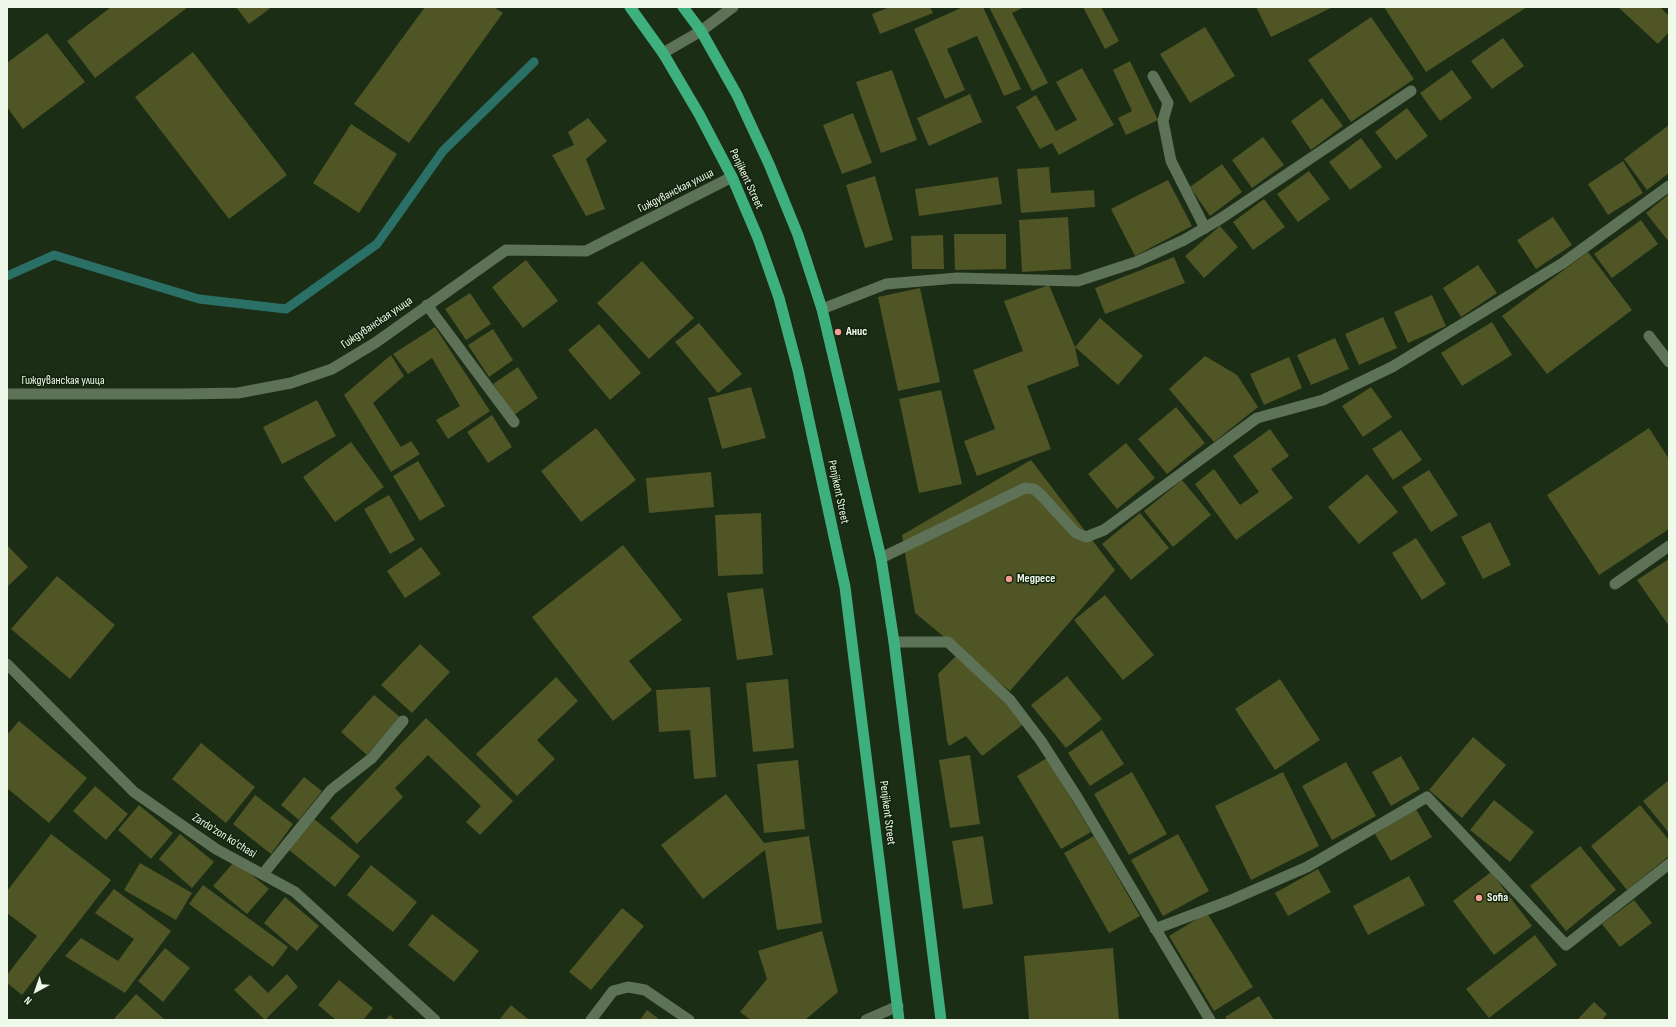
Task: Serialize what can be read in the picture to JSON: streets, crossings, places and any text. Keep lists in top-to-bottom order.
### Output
{
  "streets": {
    "main road": ["Penjikent Street"],
    "street": ["Гиждуванская улица", "Zardo'zon ko'chasi"]
  },
  "crossings": [
    ["Penjikent Street", "Гиждуванская улица"]
  ],
  "places": ["Анис", "Медресе", "Sofia"],
  "north": "bottom left"
}
